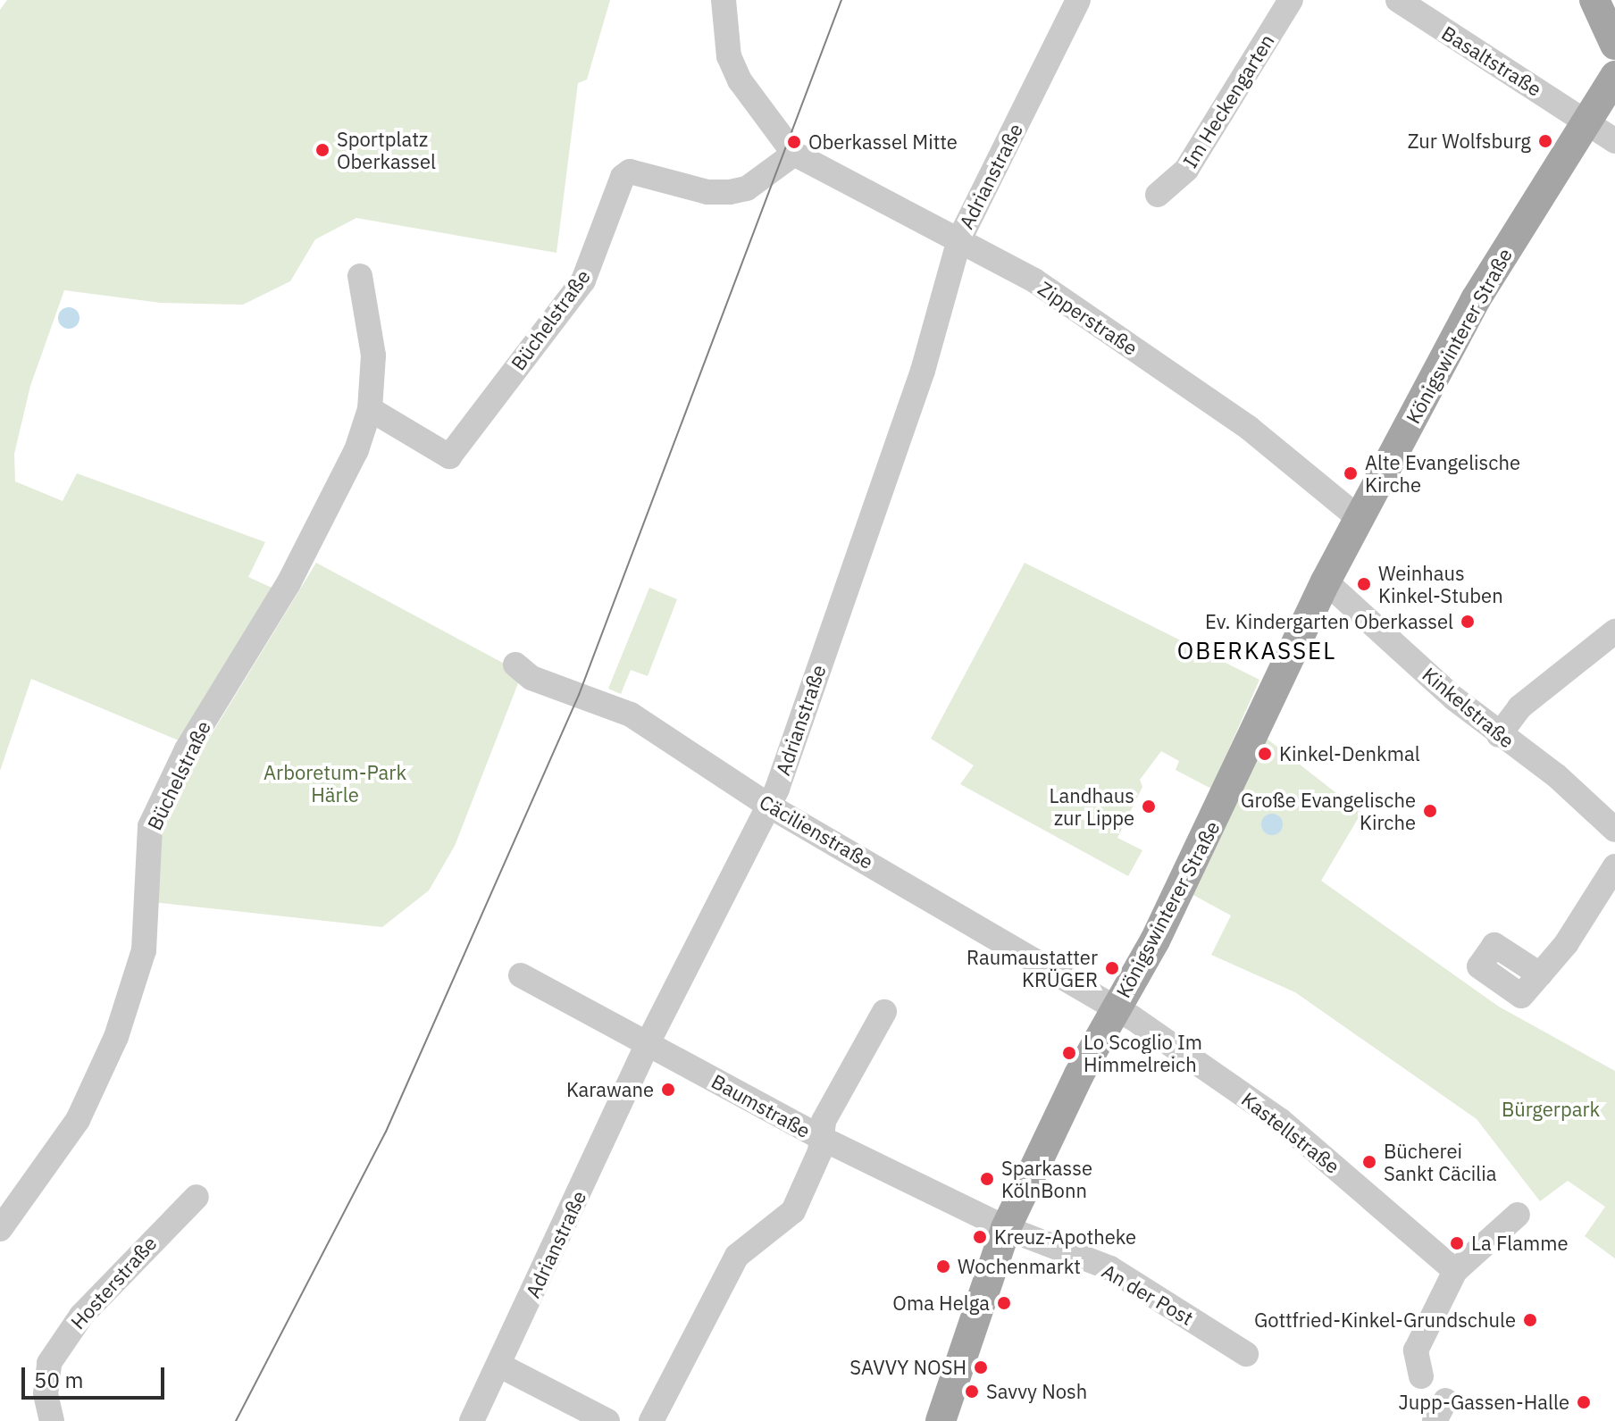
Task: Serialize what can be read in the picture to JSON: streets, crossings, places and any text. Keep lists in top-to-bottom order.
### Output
{
  "streets": {
    "main road": ["Königswinterer Straße"],
    "street": [
      "Basaltstraße",
      "Im Heckengarten",
      "Adrianstraße",
      "Zipperstraße",
      "Büchelstraße",
      "Kinkelstraße",
      "Cäcilienstraße",
      "Baumstraße",
      "Kastellstraße",
      "Hosterstraße",
      "An der Post"
    ]
  },
  "crossings": [
    ["Basaltstraße", "Königswinterer Straße"],
    ["Adrianstraße", "Zipperstraße"],
    ["Adrianstraße", "Cäcilienstraße"],
    ["Adrianstraße", "Baumstraße"],
    ["Zipperstraße", "Büchelstraße"],
    ["Zipperstraße", "Königswinterer Straße"],
    ["Königswinterer Straße", "Kinkelstraße"],
    ["Königswinterer Straße", "Cäcilienstraße"],
    ["Königswinterer Straße", "Baumstraße"],
    ["Königswinterer Straße", "Kastellstraße"],
    ["Königswinterer Straße", "An der Post"],
    ["Cäcilienstraße", "Kastellstraße"],
    ["Baumstraße", "An der Post"]
  ],
  "districts": ["OBERKASSEL"],
  "parks": ["Arboretum-Park Härle", "Bürgerpark"],
  "places": [
    "Zur Wolfsburg",
    "Oberkassel Mitte",
    "Sportplatz Oberkassel",
    "Alte Evangelische Kirche",
    "Weinhaus Kinkel-Stuben",
    "Ev. Kindergarten Oberkassel",
    "Kinkel-Denkmal",
    "Landhaus zur Lippe",
    "Große Evangelische Kirche",
    "Raumaustatter KRÜGER",
    "Lo Scoglio Im Himmelreich",
    "Karawane",
    "Bücherei Sankt Cäcilia",
    "Sparkasse KölnBonn",
    "Kreuz-Apotheke",
    "La Flamme",
    "Wochenmarkt",
    "Oma Helga",
    "Gottfried-Kinkel-Grundschule",
    "SAVVY NOSH",
    "Savvy Nosh",
    "Jupp-Gassen-Halle"
  ],
  "scale_bar": "50 m"
}
